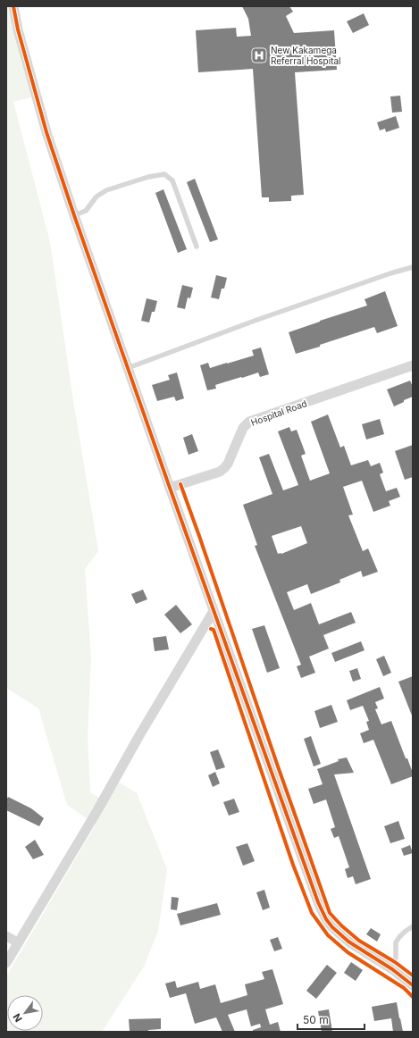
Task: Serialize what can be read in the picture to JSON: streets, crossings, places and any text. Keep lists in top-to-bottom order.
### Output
{
  "streets": {
    "street": ["Hospital Road"]
  },
  "places": {
    "hospital": ["New Kakamega Referral Hospital"]
  },
  "scale_bar": "50 m",
  "north": "bottom left"
}
